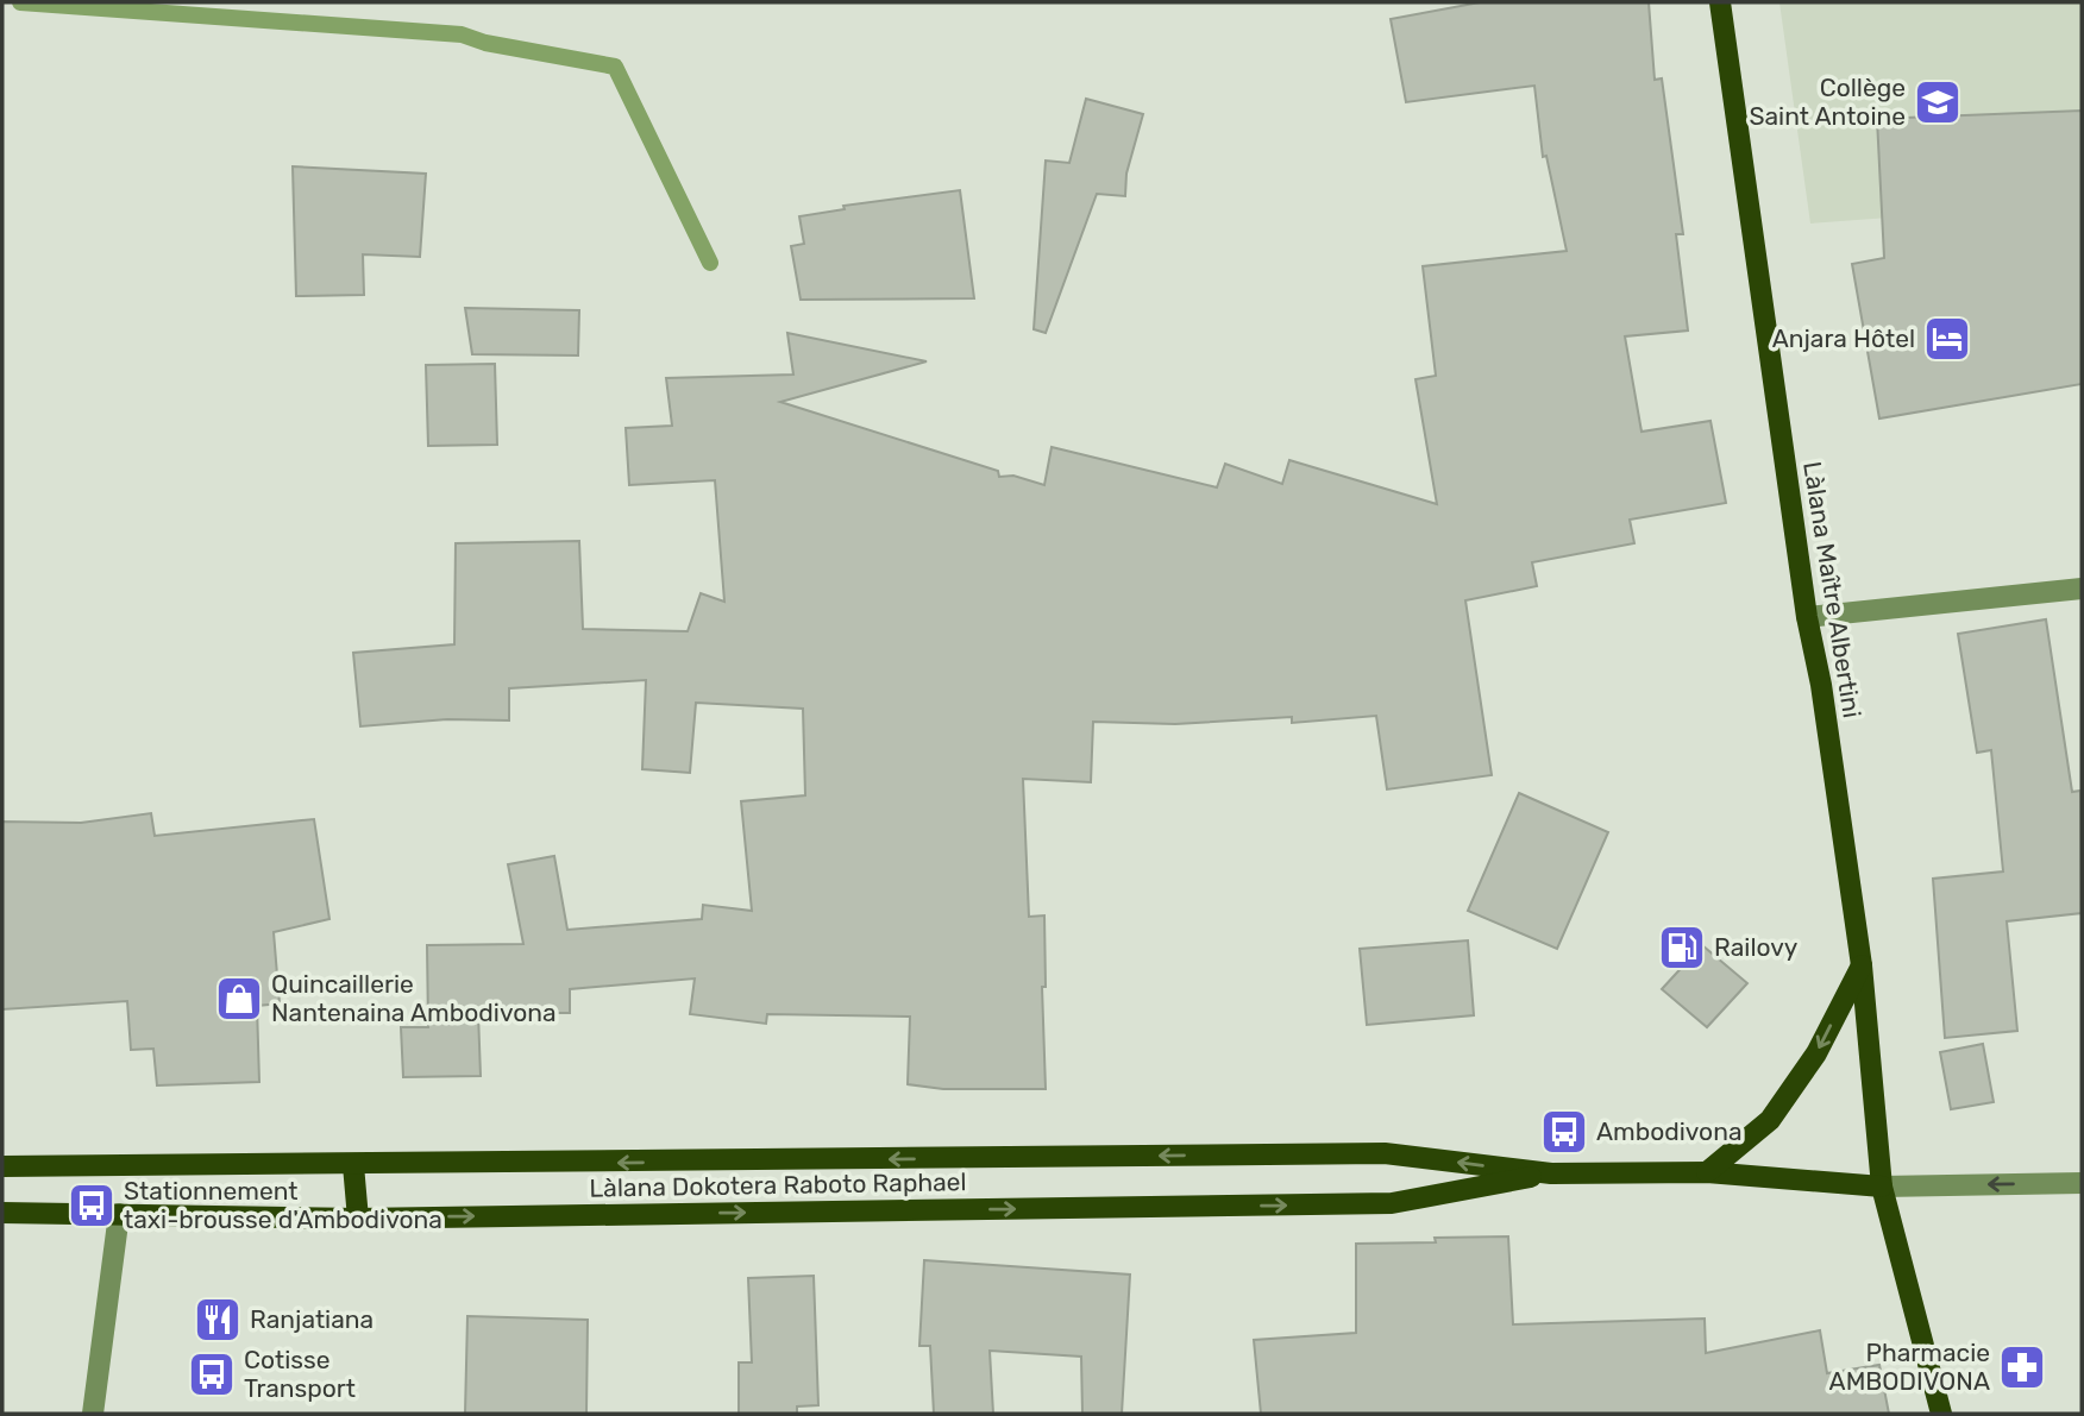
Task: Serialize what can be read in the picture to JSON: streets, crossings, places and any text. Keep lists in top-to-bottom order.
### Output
{
  "streets": {
    "main road": ["Làlana Maître Albertini", "Làlana Dokotera Raboto Raphael"]
  },
  "crossings": [
    ["Làlana Maître Albertini", "Làlana Dokotera Raboto Raphael"]
  ],
  "places": {
    "school or university": ["Collège Saint Antoine"],
    "hotel": ["Anjara Hôtel"],
    "fuel station": ["Railovy"],
    "shop": ["Quincaillerie Nantenaina Ambodivona"],
    "bus stop": ["Ambodivona", "Stationnement taxi-brousse d'Ambodivona", "Cotisse Transport"],
    "restaurant": ["Ranjatiana"],
    "pharmacy": ["Pharmacie AMBODIVONA"]
  }
}
